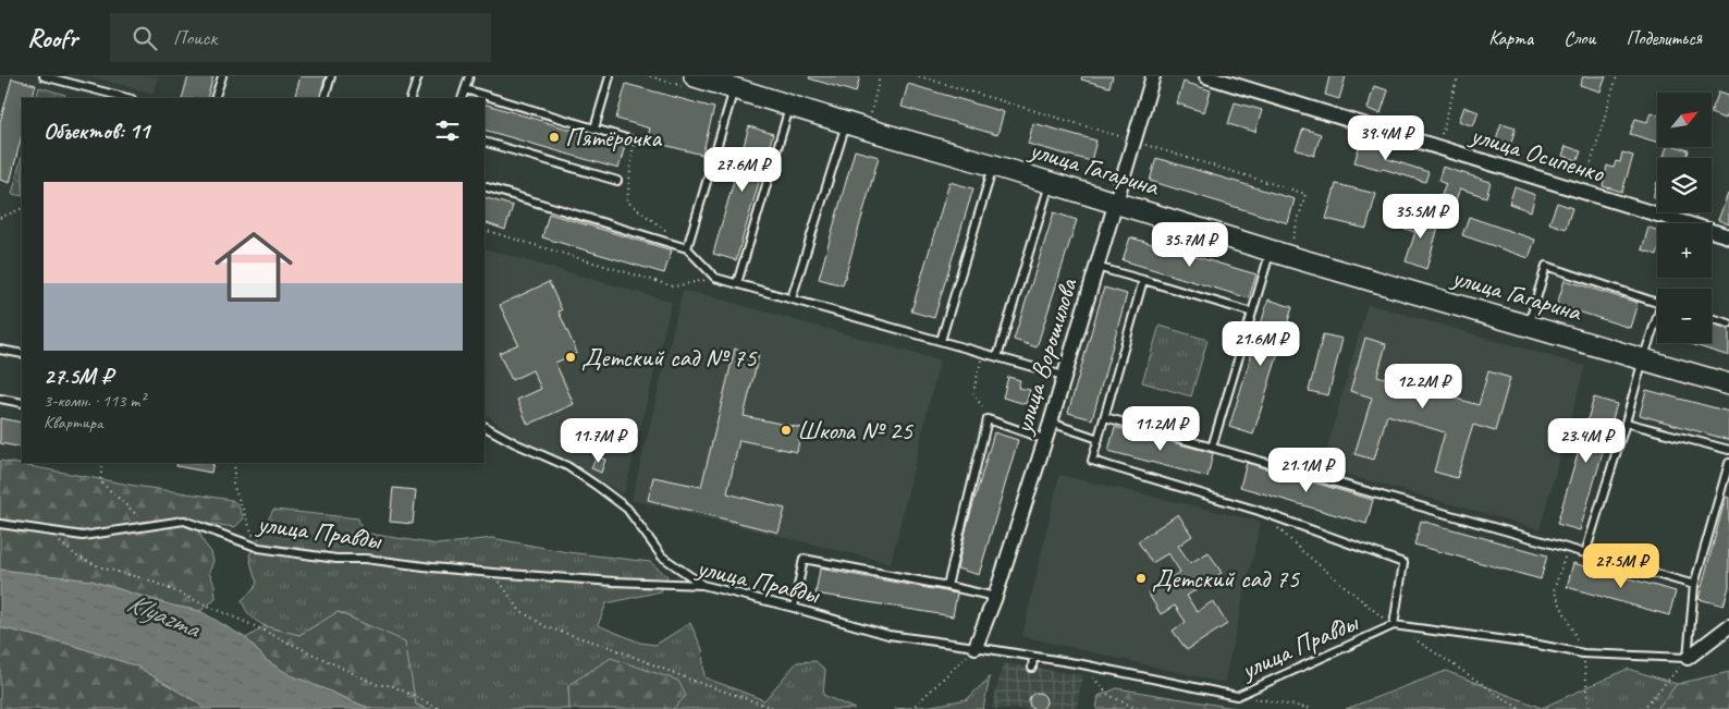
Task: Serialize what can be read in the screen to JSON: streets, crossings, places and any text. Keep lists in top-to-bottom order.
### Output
{
  "streets": {
    "main road": ["улица Гагарина"],
    "street": ["улица Осипенко", "улица Ворошилова"],
    "lane": ["улица Правды"]
  },
  "crossings": [
    ["улица Гагарина", "улица Ворошилова"],
    ["улица Ворошилова", "улица Правды"]
  ],
  "water": ["Klyazma"],
  "places": [
    "Пятёрочка",
    "Детский сад № 75",
    "Школа № 25",
    "Детский сад 75"
  ],
  "north": "top right",
  "page": {
    "header": "Roofr",
    "search": "Поиск",
    "nav": ["Карта", "Слои", "Поделиться"],
    "map_buttons": ["+", "−"],
    "heading": "Объектов: 11",
    "price": [
      "39.4M ₽",
      "27.6M ₽",
      "35.5M ₽",
      "35.7M ₽",
      "21.6M ₽",
      "12.2M ₽",
      "11.2M ₽",
      "11.7M ₽",
      "23.4M ₽",
      "21.1M ₽",
      "27.5M ₽"
    ],
    "list": [
      {
        "name": "27.5M ₽",
        "note": "3-комн. · 113 m² · Квартира"
      }
    ]
  }
}
